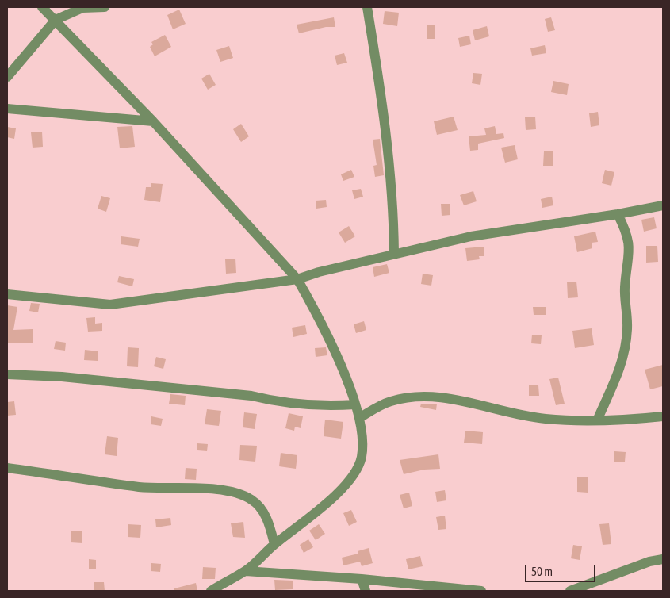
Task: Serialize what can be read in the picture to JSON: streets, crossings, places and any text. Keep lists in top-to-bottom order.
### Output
{
  "scale_bar": "50 m"
}
